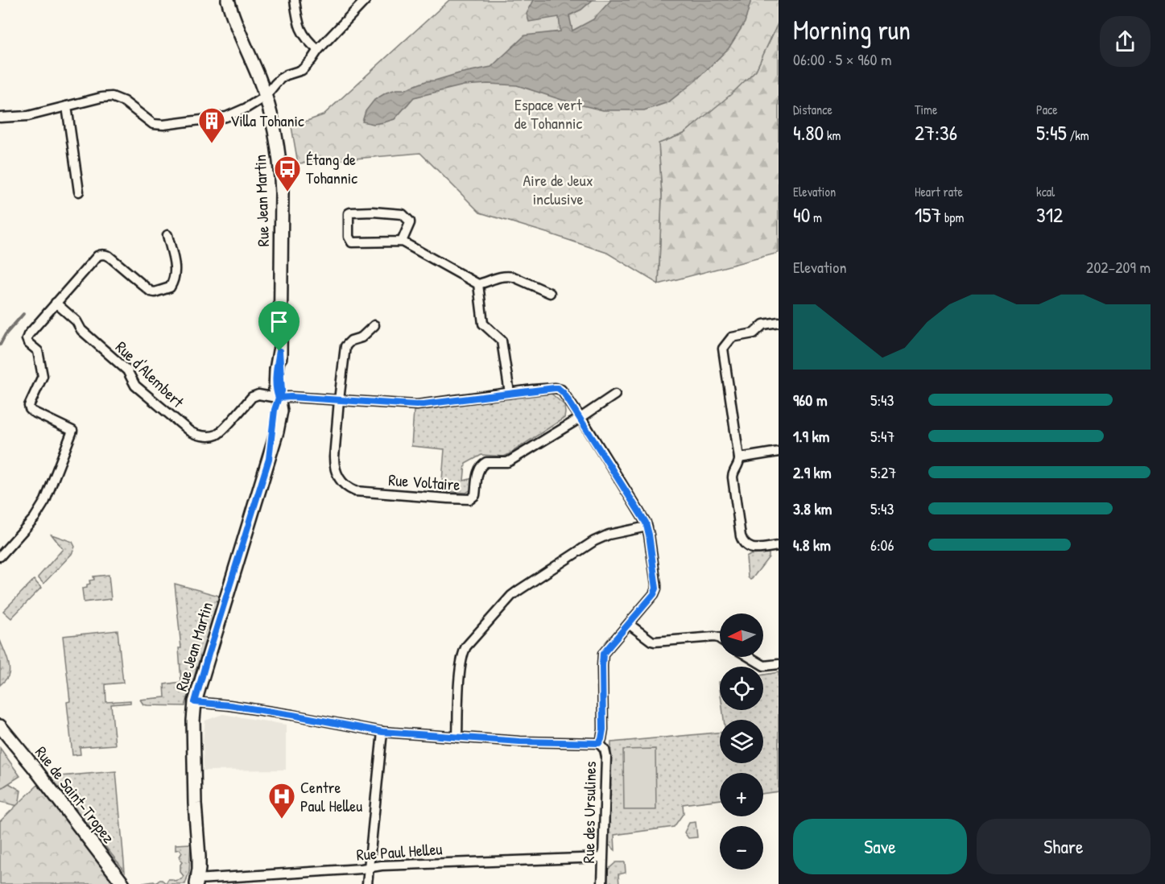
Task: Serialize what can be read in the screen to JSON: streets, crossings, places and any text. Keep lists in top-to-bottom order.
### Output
{
  "streets": {
    "main road": ["Rue Jean Martin", "Rue de Saint-Tropez"],
    "street": [
      "Rue d'Alembert",
      "Rue Voltaire",
      "Rue des Ursulines",
      "Rue Paul Helleu"
    ]
  },
  "crossings": [
    ["Rue Jean Martin", "Rue d'Alembert"],
    ["Rue Jean Martin", "Rue Paul Helleu"],
    ["Rue des Ursulines", "Rue Paul Helleu"]
  ],
  "parks": ["Espace vert de Tohannic", "Aire de Jeux inclusive"],
  "places": {
    "building": ["Villa Tohanic"],
    "bus stop": ["Étang de Tohannic"],
    "hospital": ["Centre Paul Helleu"]
  },
  "north": "left",
  "page": {
    "heading": ["Morning run", "06:00 · 5 × 960 m"],
    "stats": [
      ["Distance", "4.80 km"],
      ["Time", "27:36"],
      ["Pace", "5:45 /km"],
      ["Elevation", "40 m"],
      ["Heart rate", "157 bpm"],
      ["kcal", "312"]
    ],
    "chart": ["Elevation", "202–209 m"],
    "list": [
      {
        "name": "960 m",
        "note": "5:43"
      },
      {
        "name": "1.9 km",
        "note": "5:47"
      },
      {
        "name": "2.9 km",
        "note": "5:27"
      },
      {
        "name": "3.8 km",
        "note": "5:43"
      },
      {
        "name": "4.8 km",
        "note": "6:06"
      }
    ],
    "map_buttons": ["+", "−"],
    "buttons": ["Save", "Share"]
  }
}
